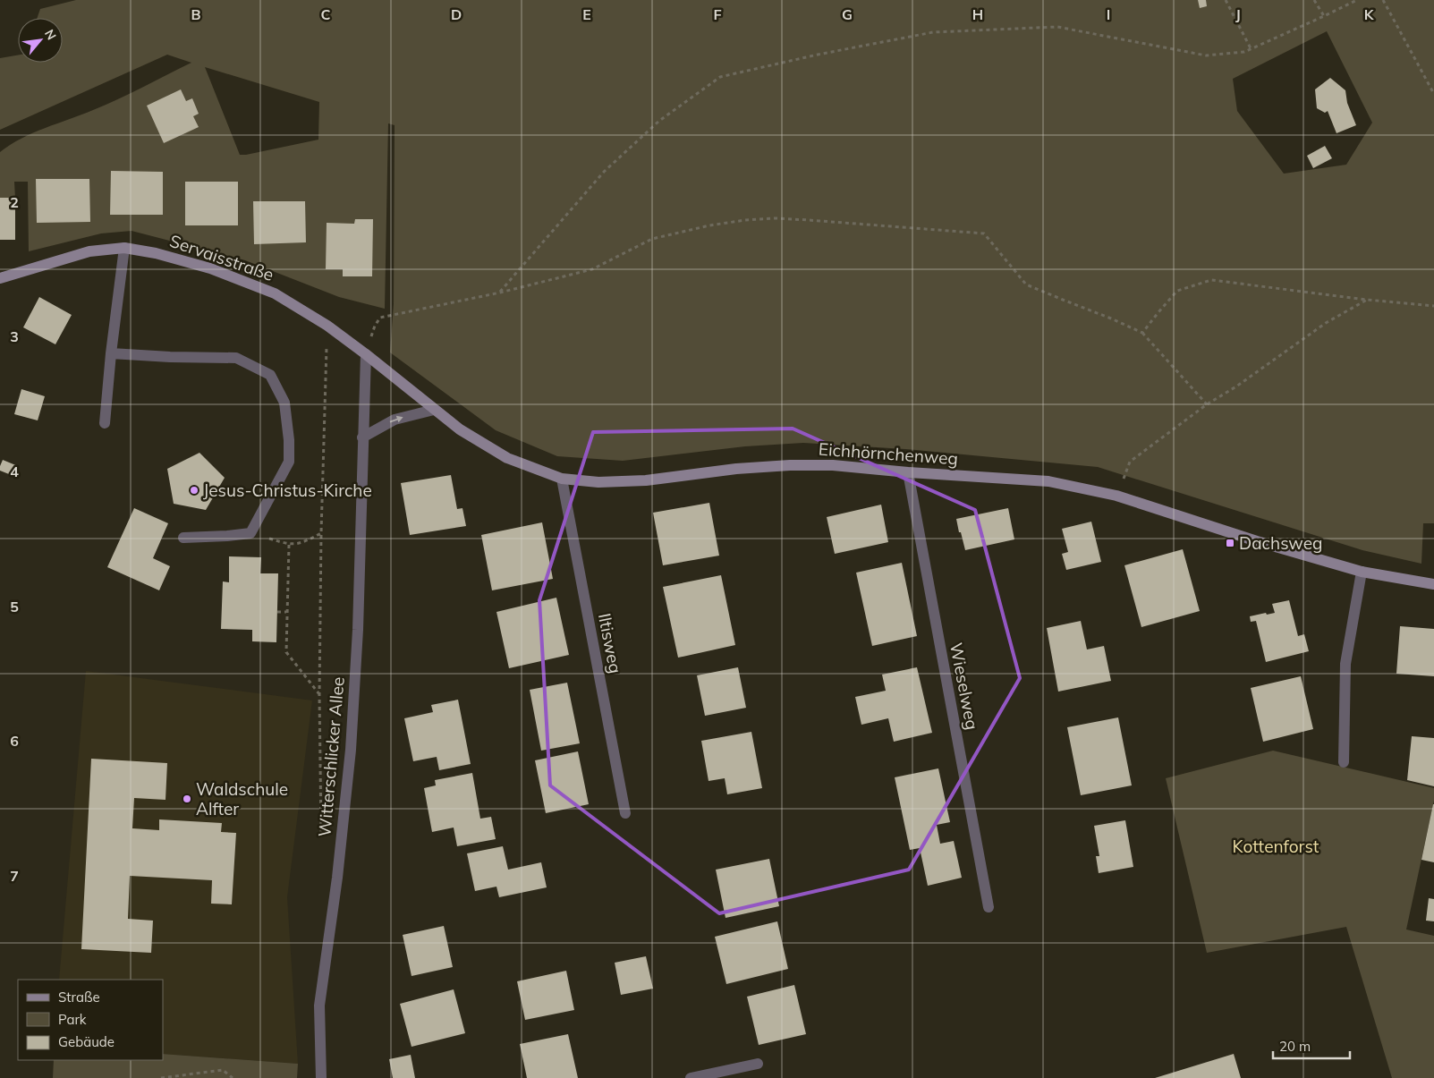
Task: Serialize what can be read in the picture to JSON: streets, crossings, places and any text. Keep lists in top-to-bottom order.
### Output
{
  "streets": {
    "street": [
      "Servaisstraße",
      "Eichhörnchenweg",
      "Iltisweg",
      "Wieselweg",
      "Witterschlicker Allee"
    ]
  },
  "crossings": [
    ["Servaisstraße", "Eichhörnchenweg"],
    ["Servaisstraße", "Witterschlicker Allee"],
    ["Eichhörnchenweg", "Iltisweg"],
    ["Eichhörnchenweg", "Wieselweg"],
    ["Eichhörnchenweg", "Witterschlicker Allee"]
  ],
  "parks": ["Kottenforst"],
  "places": {
    "other": ["Jesus-Christus-Kirche", "Waldschule Alfter"],
    "transit": ["Dachsweg"]
  },
  "legend": ["Straße", "Park", "Gebäude"],
  "scale_bar": "20 m",
  "north": "top right",
  "grid": {
    "columns": [
      "B",
      "C",
      "D",
      "E",
      "F",
      "G",
      "H",
      "I",
      "J",
      "K"
    ],
    "rows": [
      "2",
      "3",
      "4",
      "5",
      "6",
      "7"
    ]
  }
}
